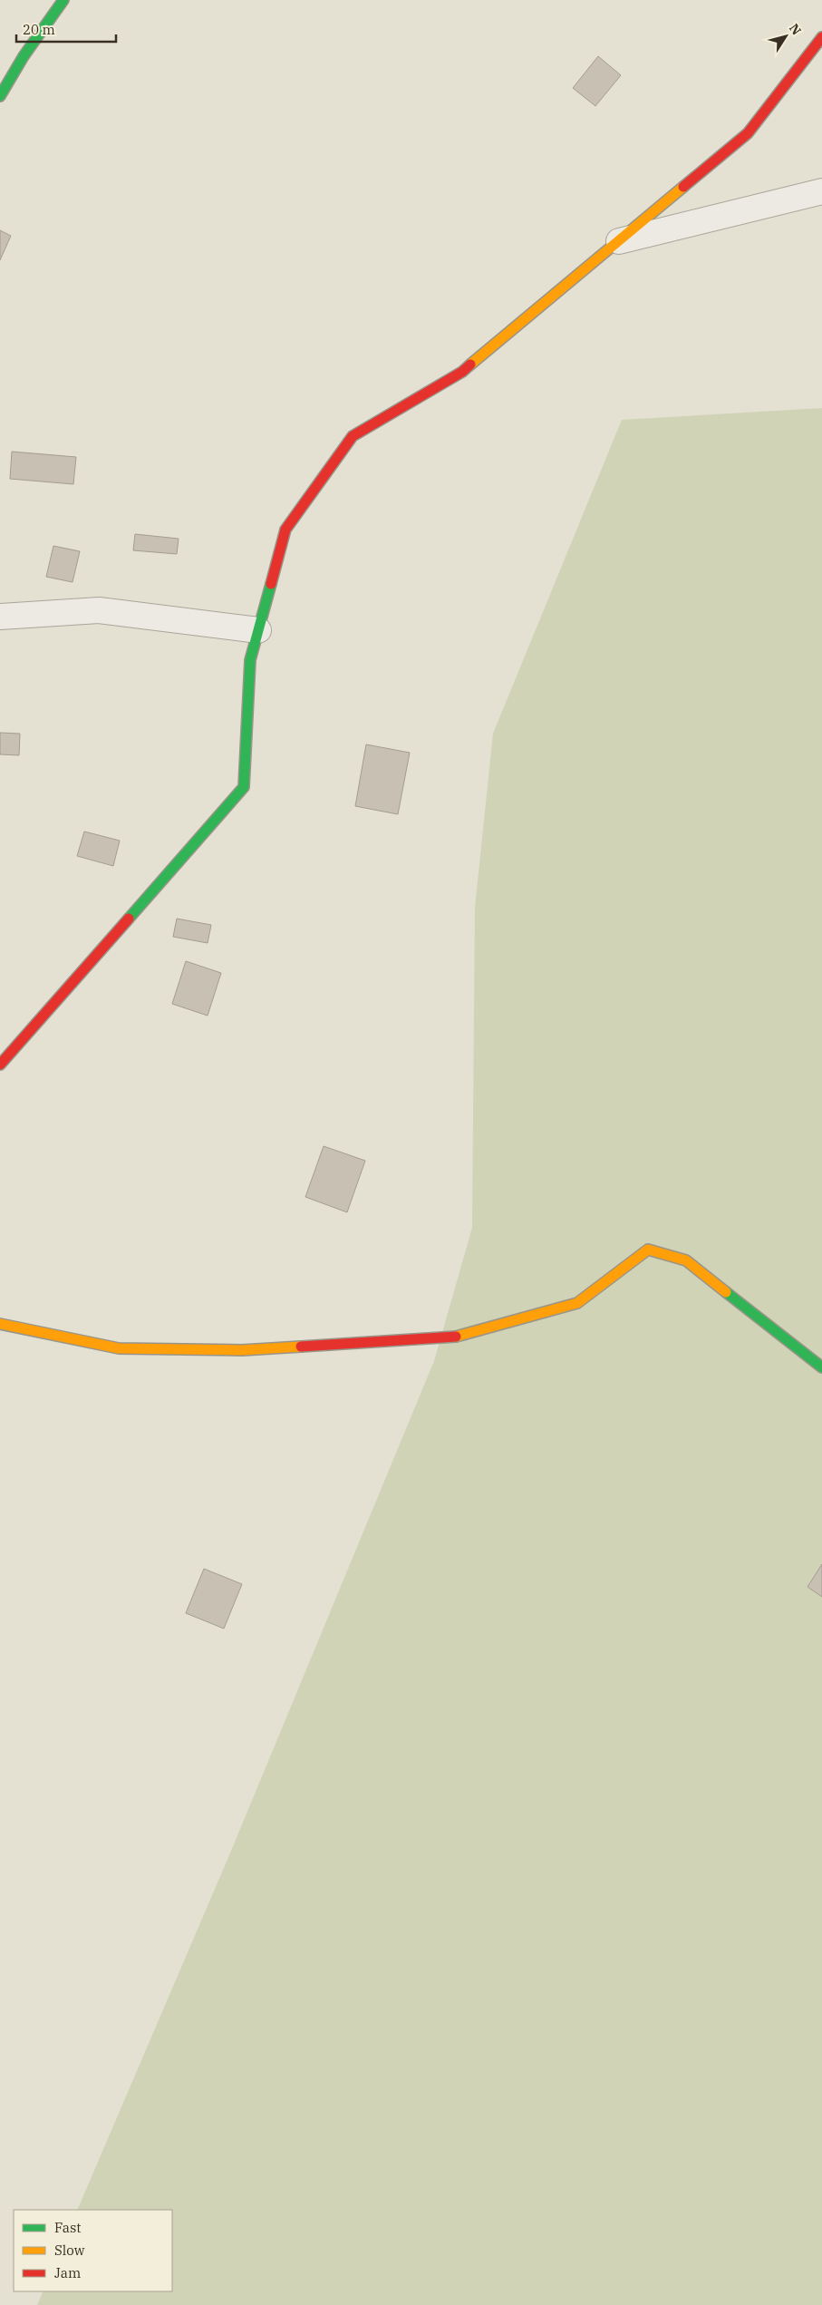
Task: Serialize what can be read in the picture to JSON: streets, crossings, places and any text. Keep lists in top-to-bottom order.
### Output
{
  "legend": ["Fast", "Slow", "Jam"],
  "scale_bar": "20 m",
  "north": "top right"
}
